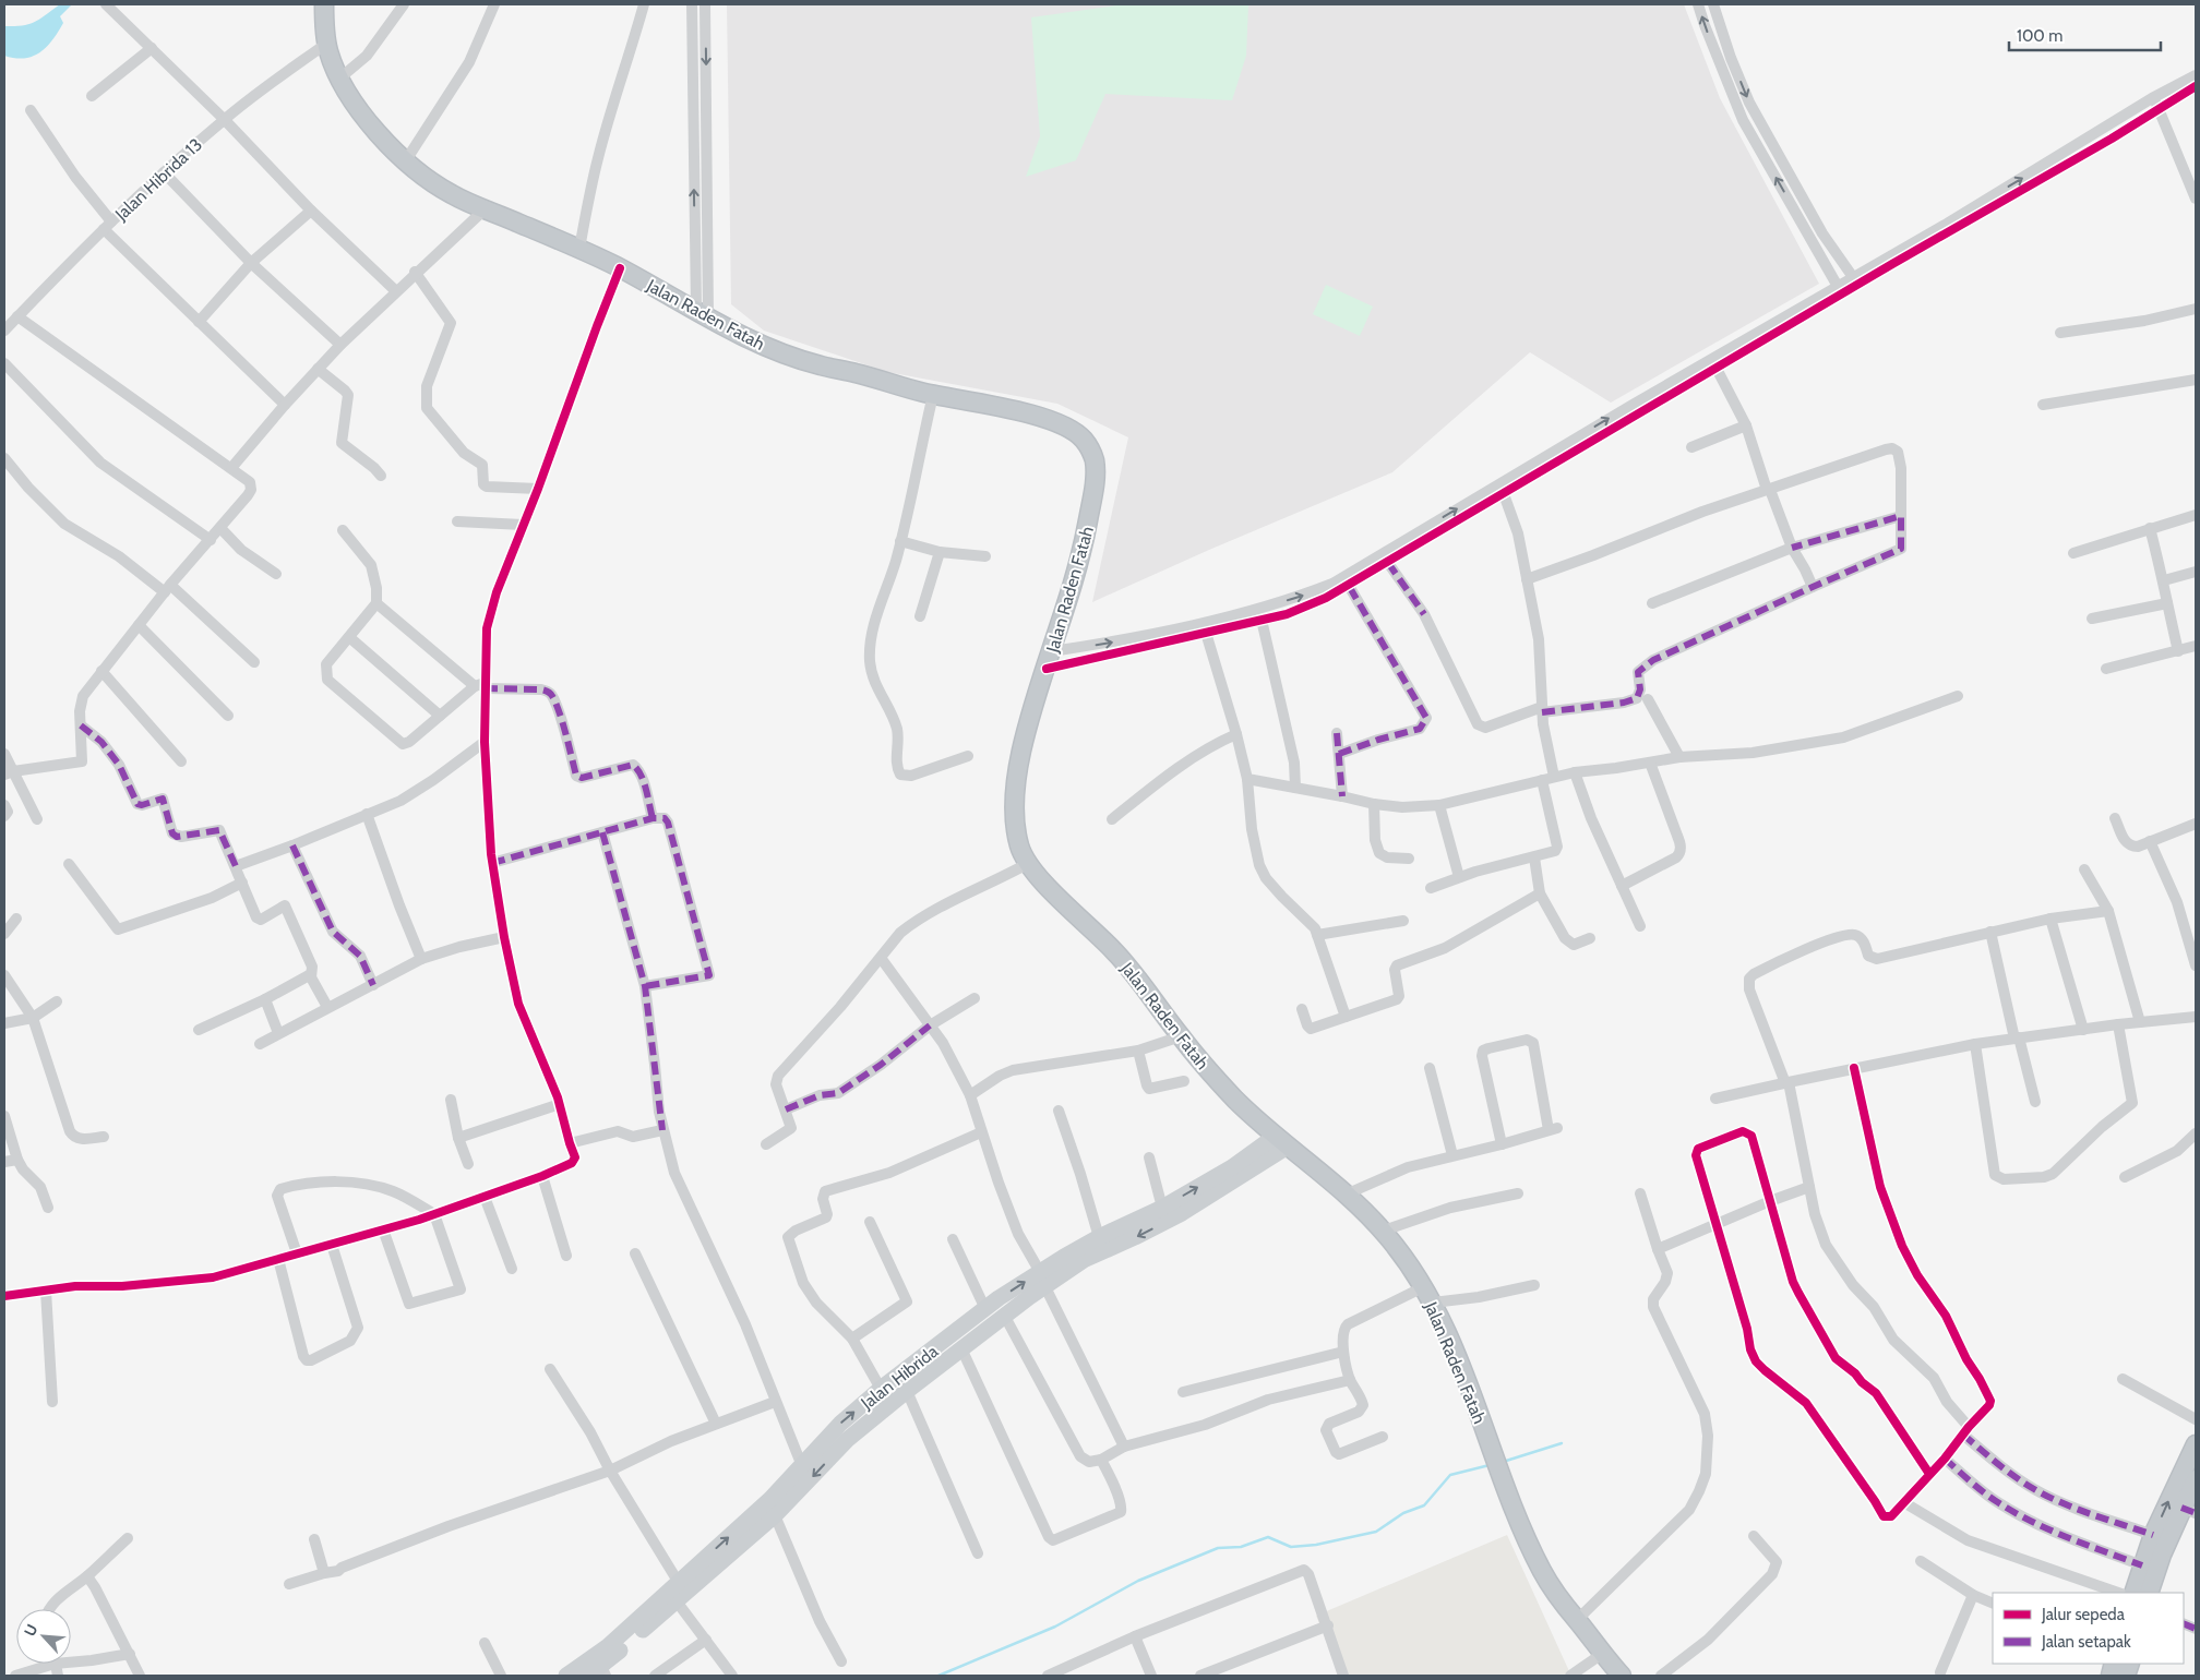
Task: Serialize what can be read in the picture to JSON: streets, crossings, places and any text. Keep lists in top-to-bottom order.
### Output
{
  "streets": {
    "highway": ["Jalan Raden Fatah"],
    "main road": ["Jalan Hibrida"],
    "street": ["Jalan Hibrida 13"]
  },
  "crossings": [
    ["Jalan Hibrida 13", "Jalan Raden Fatah"],
    ["Jalan Raden Fatah", "Jalan Hibrida"]
  ],
  "legend": ["Jalur sepeda", "Jalan setapak"],
  "scale_bar": "100 m",
  "north": "top left"
}
